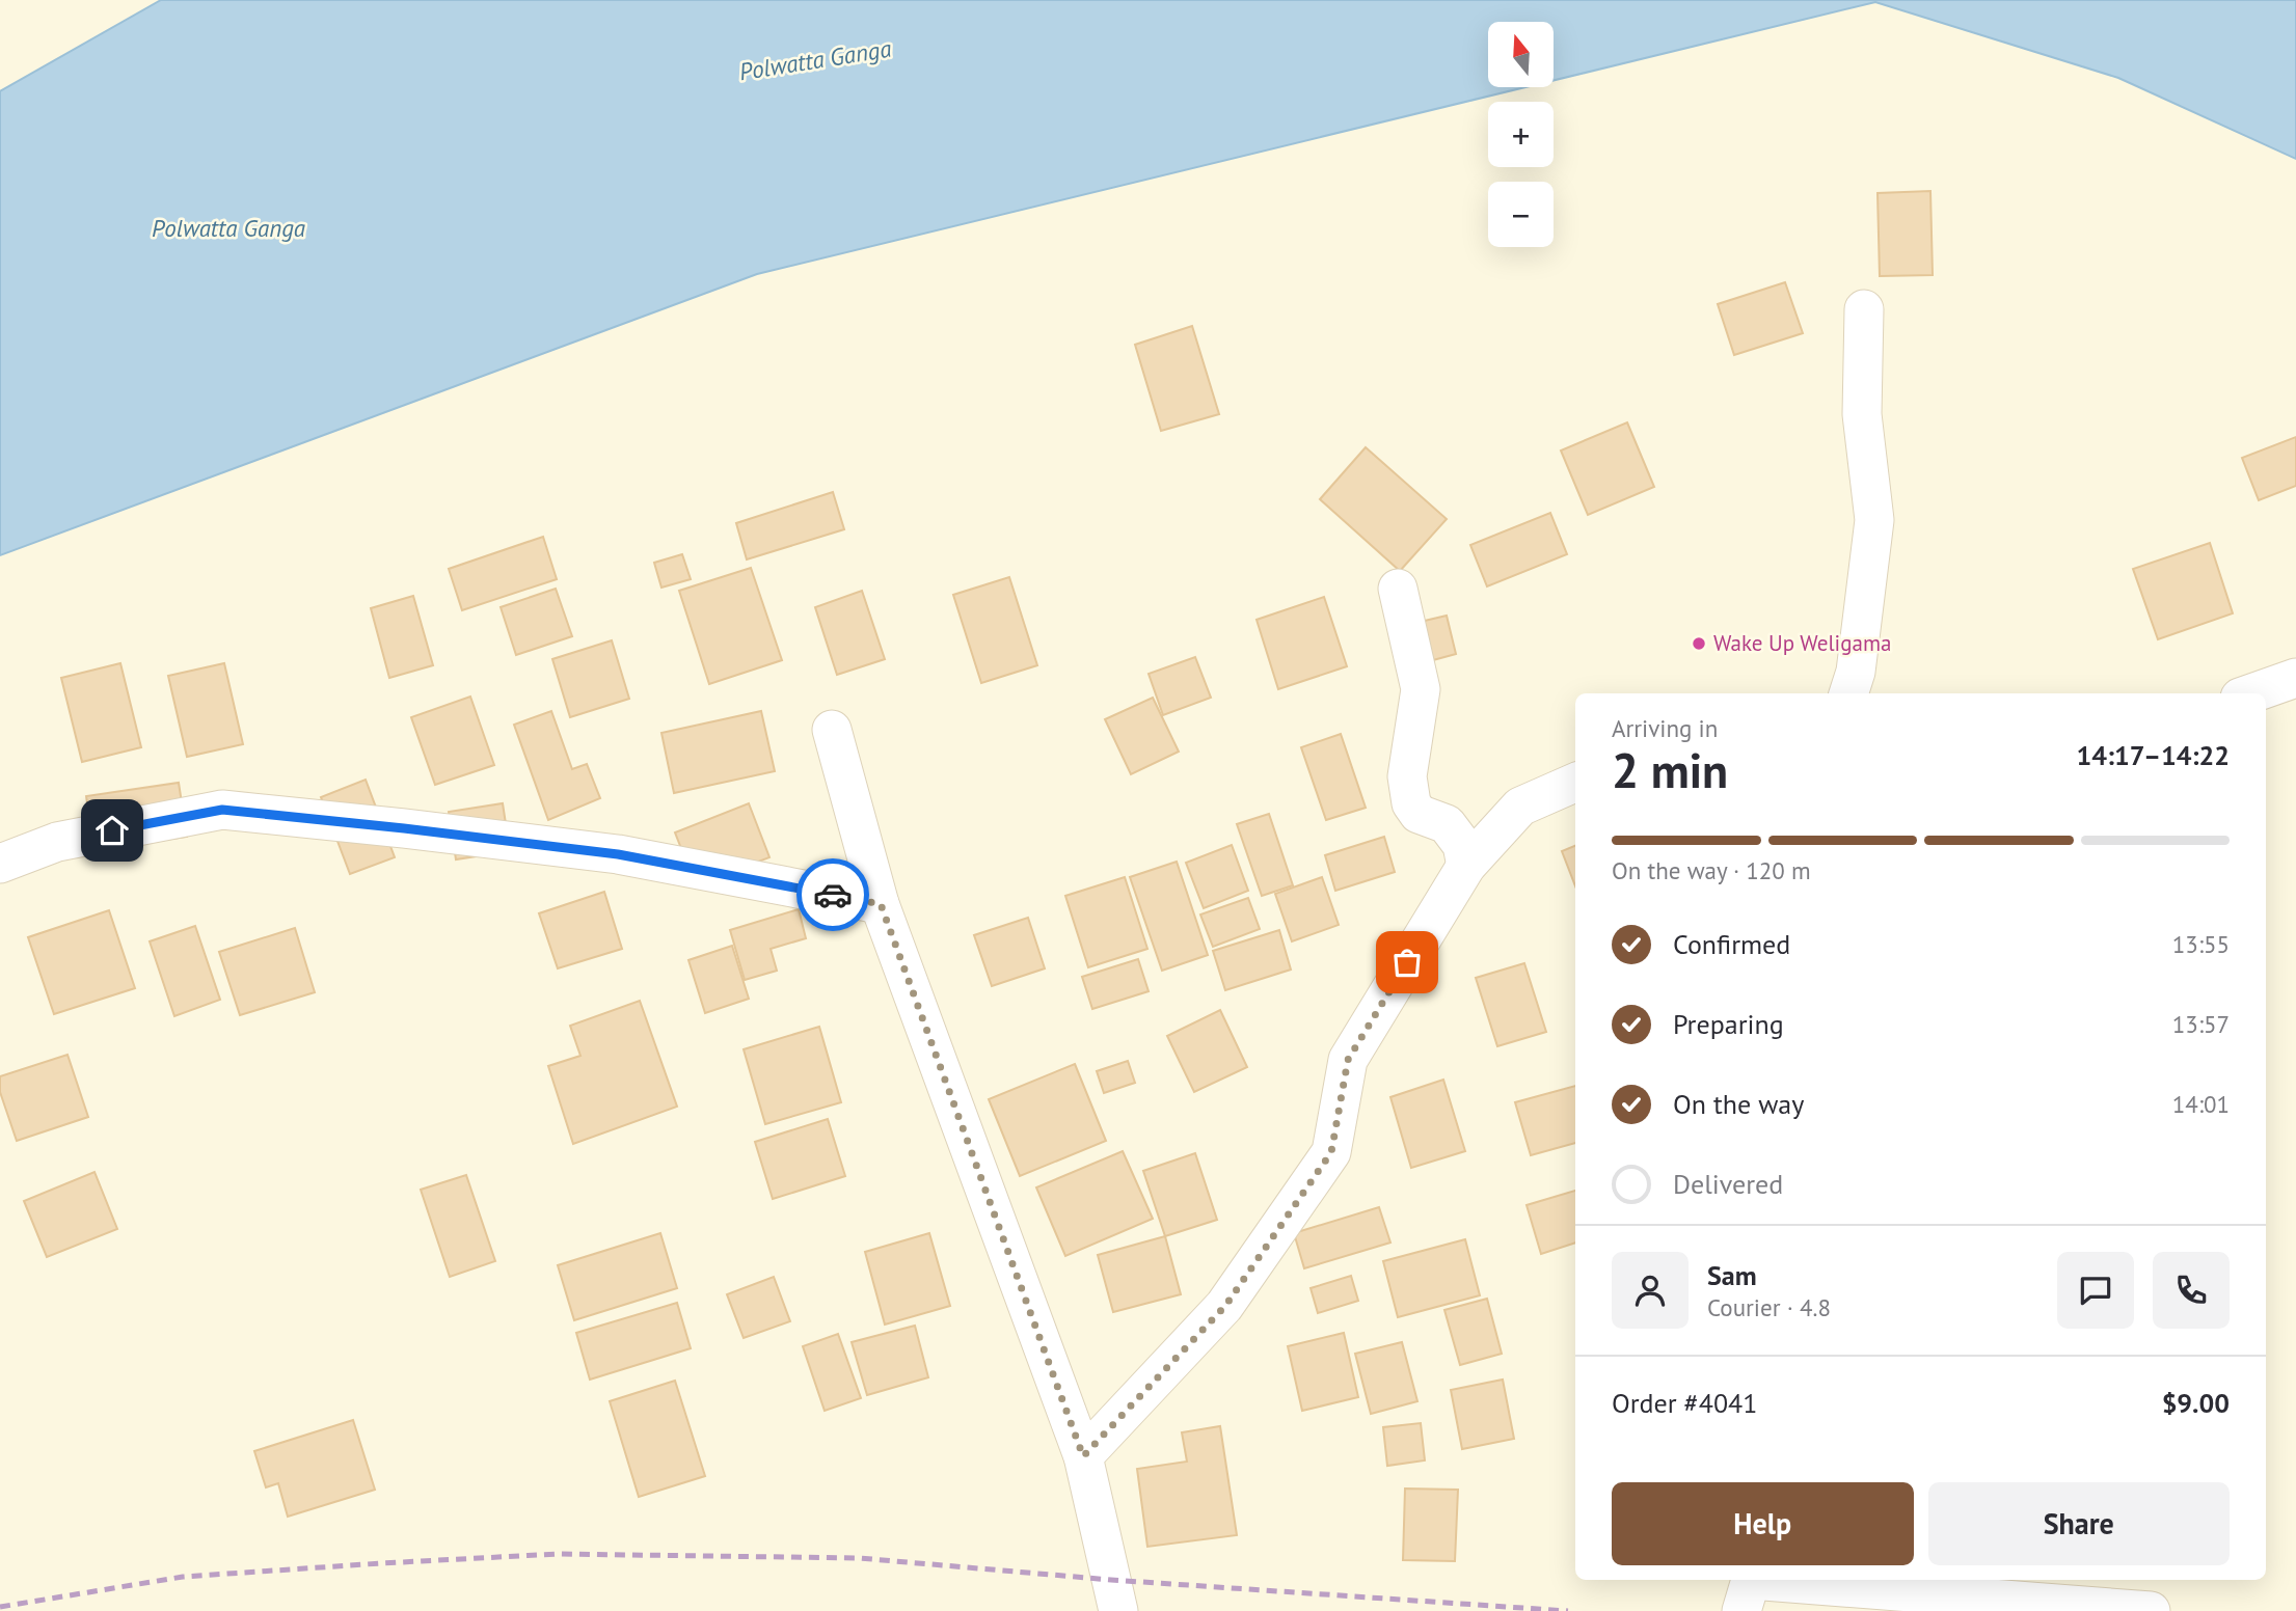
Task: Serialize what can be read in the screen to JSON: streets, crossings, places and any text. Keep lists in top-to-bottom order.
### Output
{
  "water": ["Polwatta Ganga"],
  "places": ["Wake Up Weligama"],
  "north": "top",
  "page": {
    "map_buttons": ["+", "−"],
    "heading": ["2 min", "Arriving in", "14:17–14:22"],
    "panel": [
      "Sam",
      "Courier · 4.8",
      "Order #4041",
      "$9.00"
    ],
    "bar": "On the way · 120 m",
    "list": [
      ["Confirmed", "13:55"],
      ["Preparing", "13:57"],
      ["On the way", "14:01"],
      "Delivered"
    ],
    "buttons": ["Help", "Share"]
  }
}
